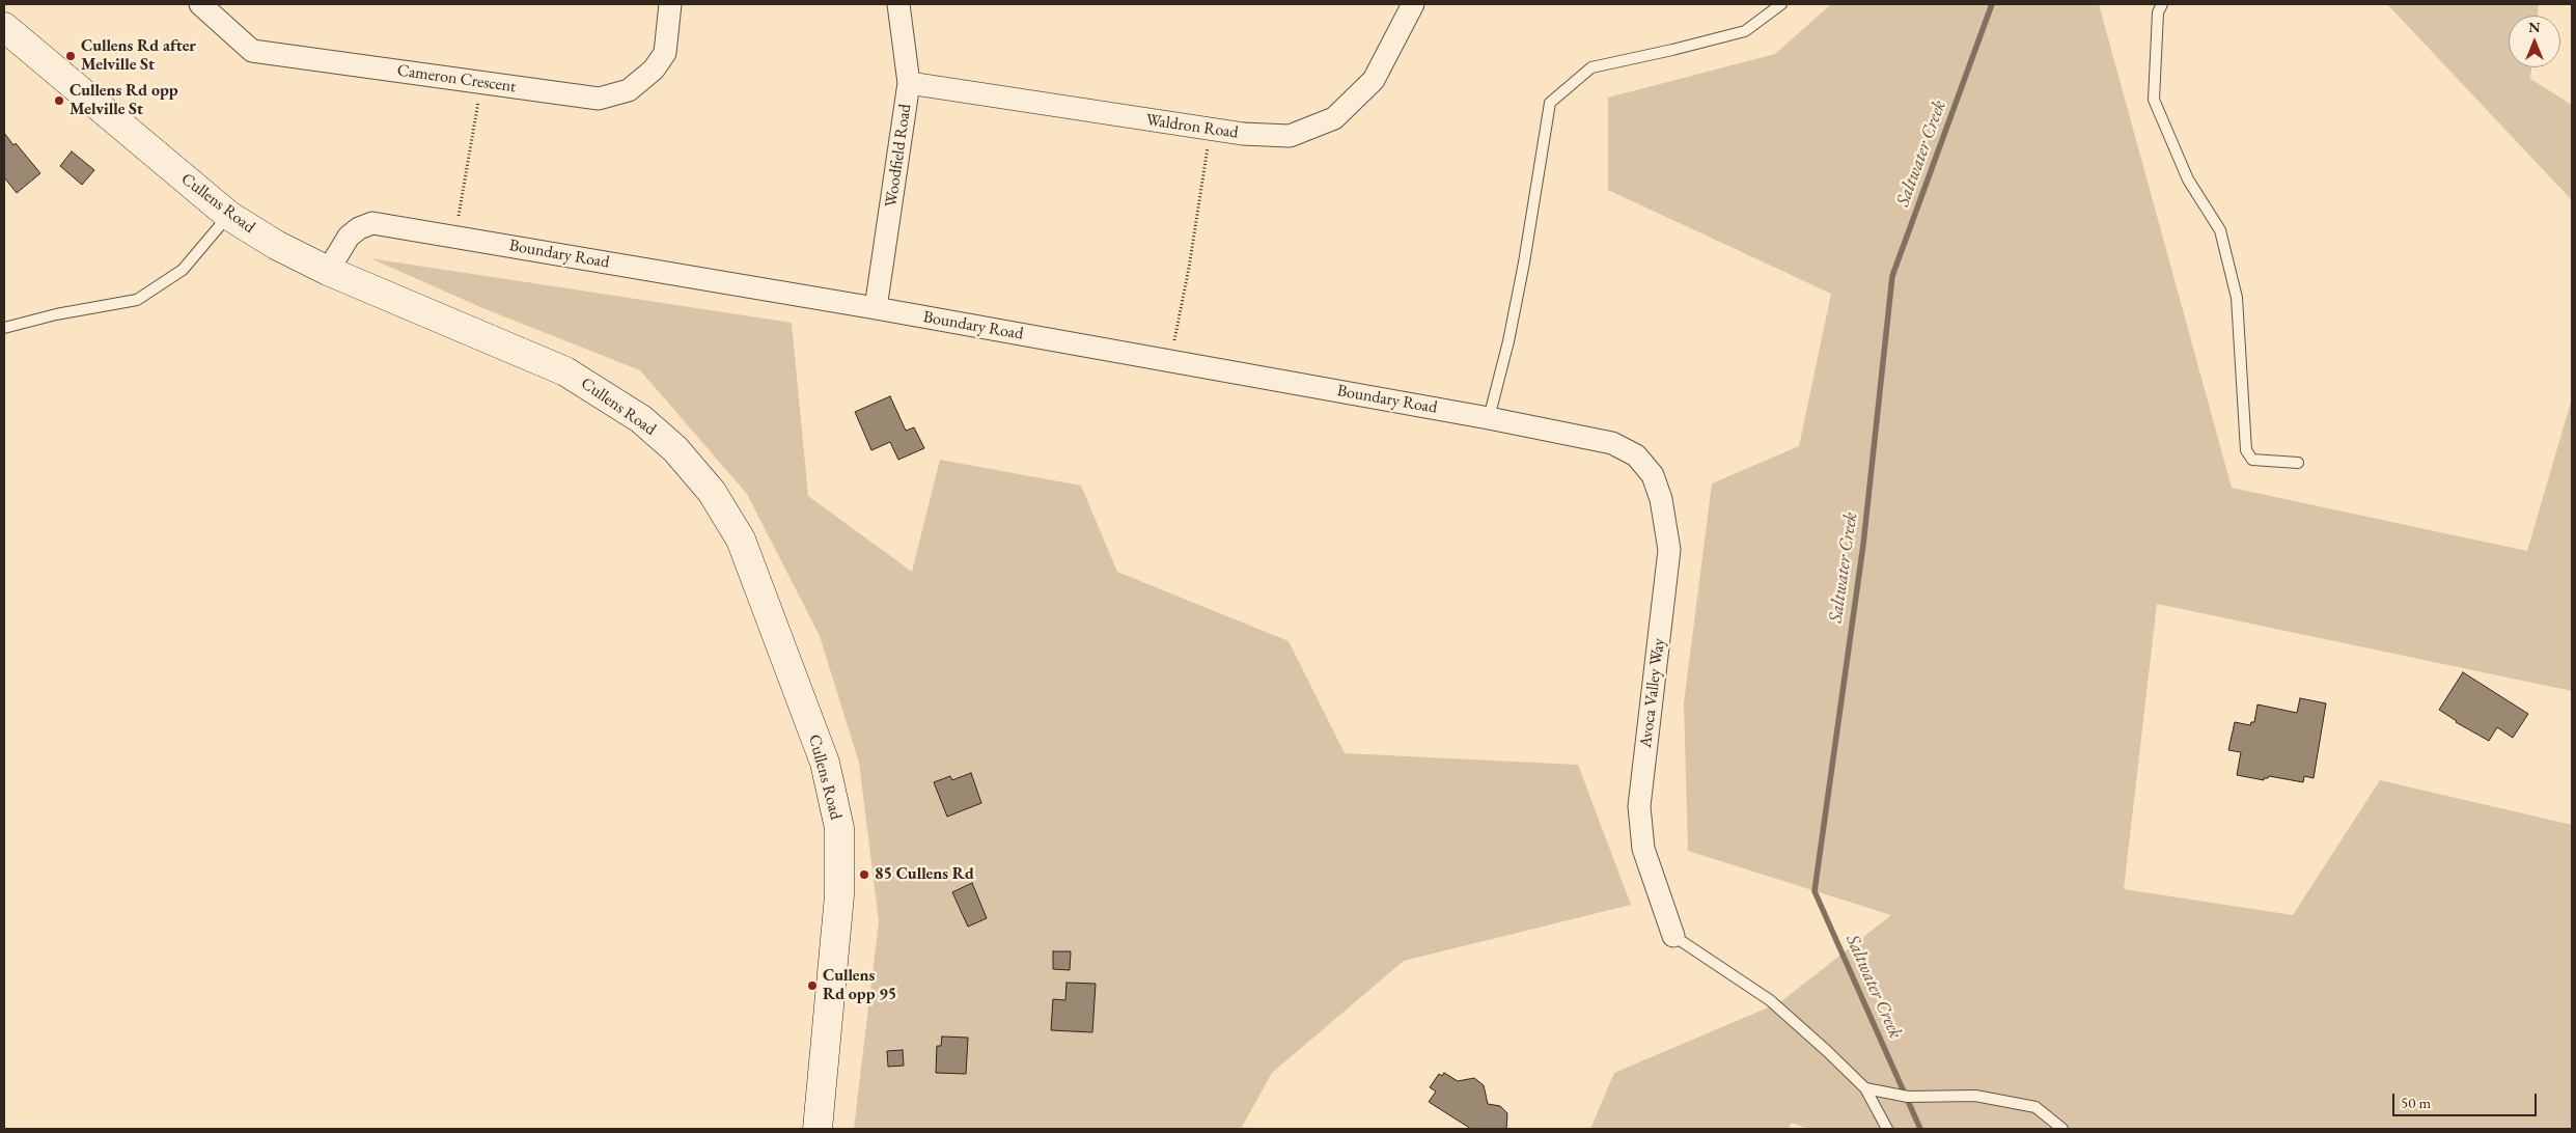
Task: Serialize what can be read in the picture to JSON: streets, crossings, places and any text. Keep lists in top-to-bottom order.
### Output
{
  "streets": {
    "main road": ["Cullens Road"],
    "street": [
      "Cameron Crescent",
      "Waldron Road",
      "Woodfield Road",
      "Boundary Road",
      "Avoca Valley Way"
    ]
  },
  "crossings": [
    ["Waldron Road", "Woodfield Road"],
    ["Woodfield Road", "Boundary Road"],
    ["Cullens Road", "Boundary Road"],
    ["Boundary Road", "Avoca Valley Way"]
  ],
  "water": ["Saltwater Creek"],
  "places": [
    "Cullens Rd after Melville St",
    "Cullens Rd opp Melville St",
    "85 Cullens Rd",
    "Cullens Rd opp 95"
  ],
  "scale_bar": "50 m",
  "north": "top"
}
